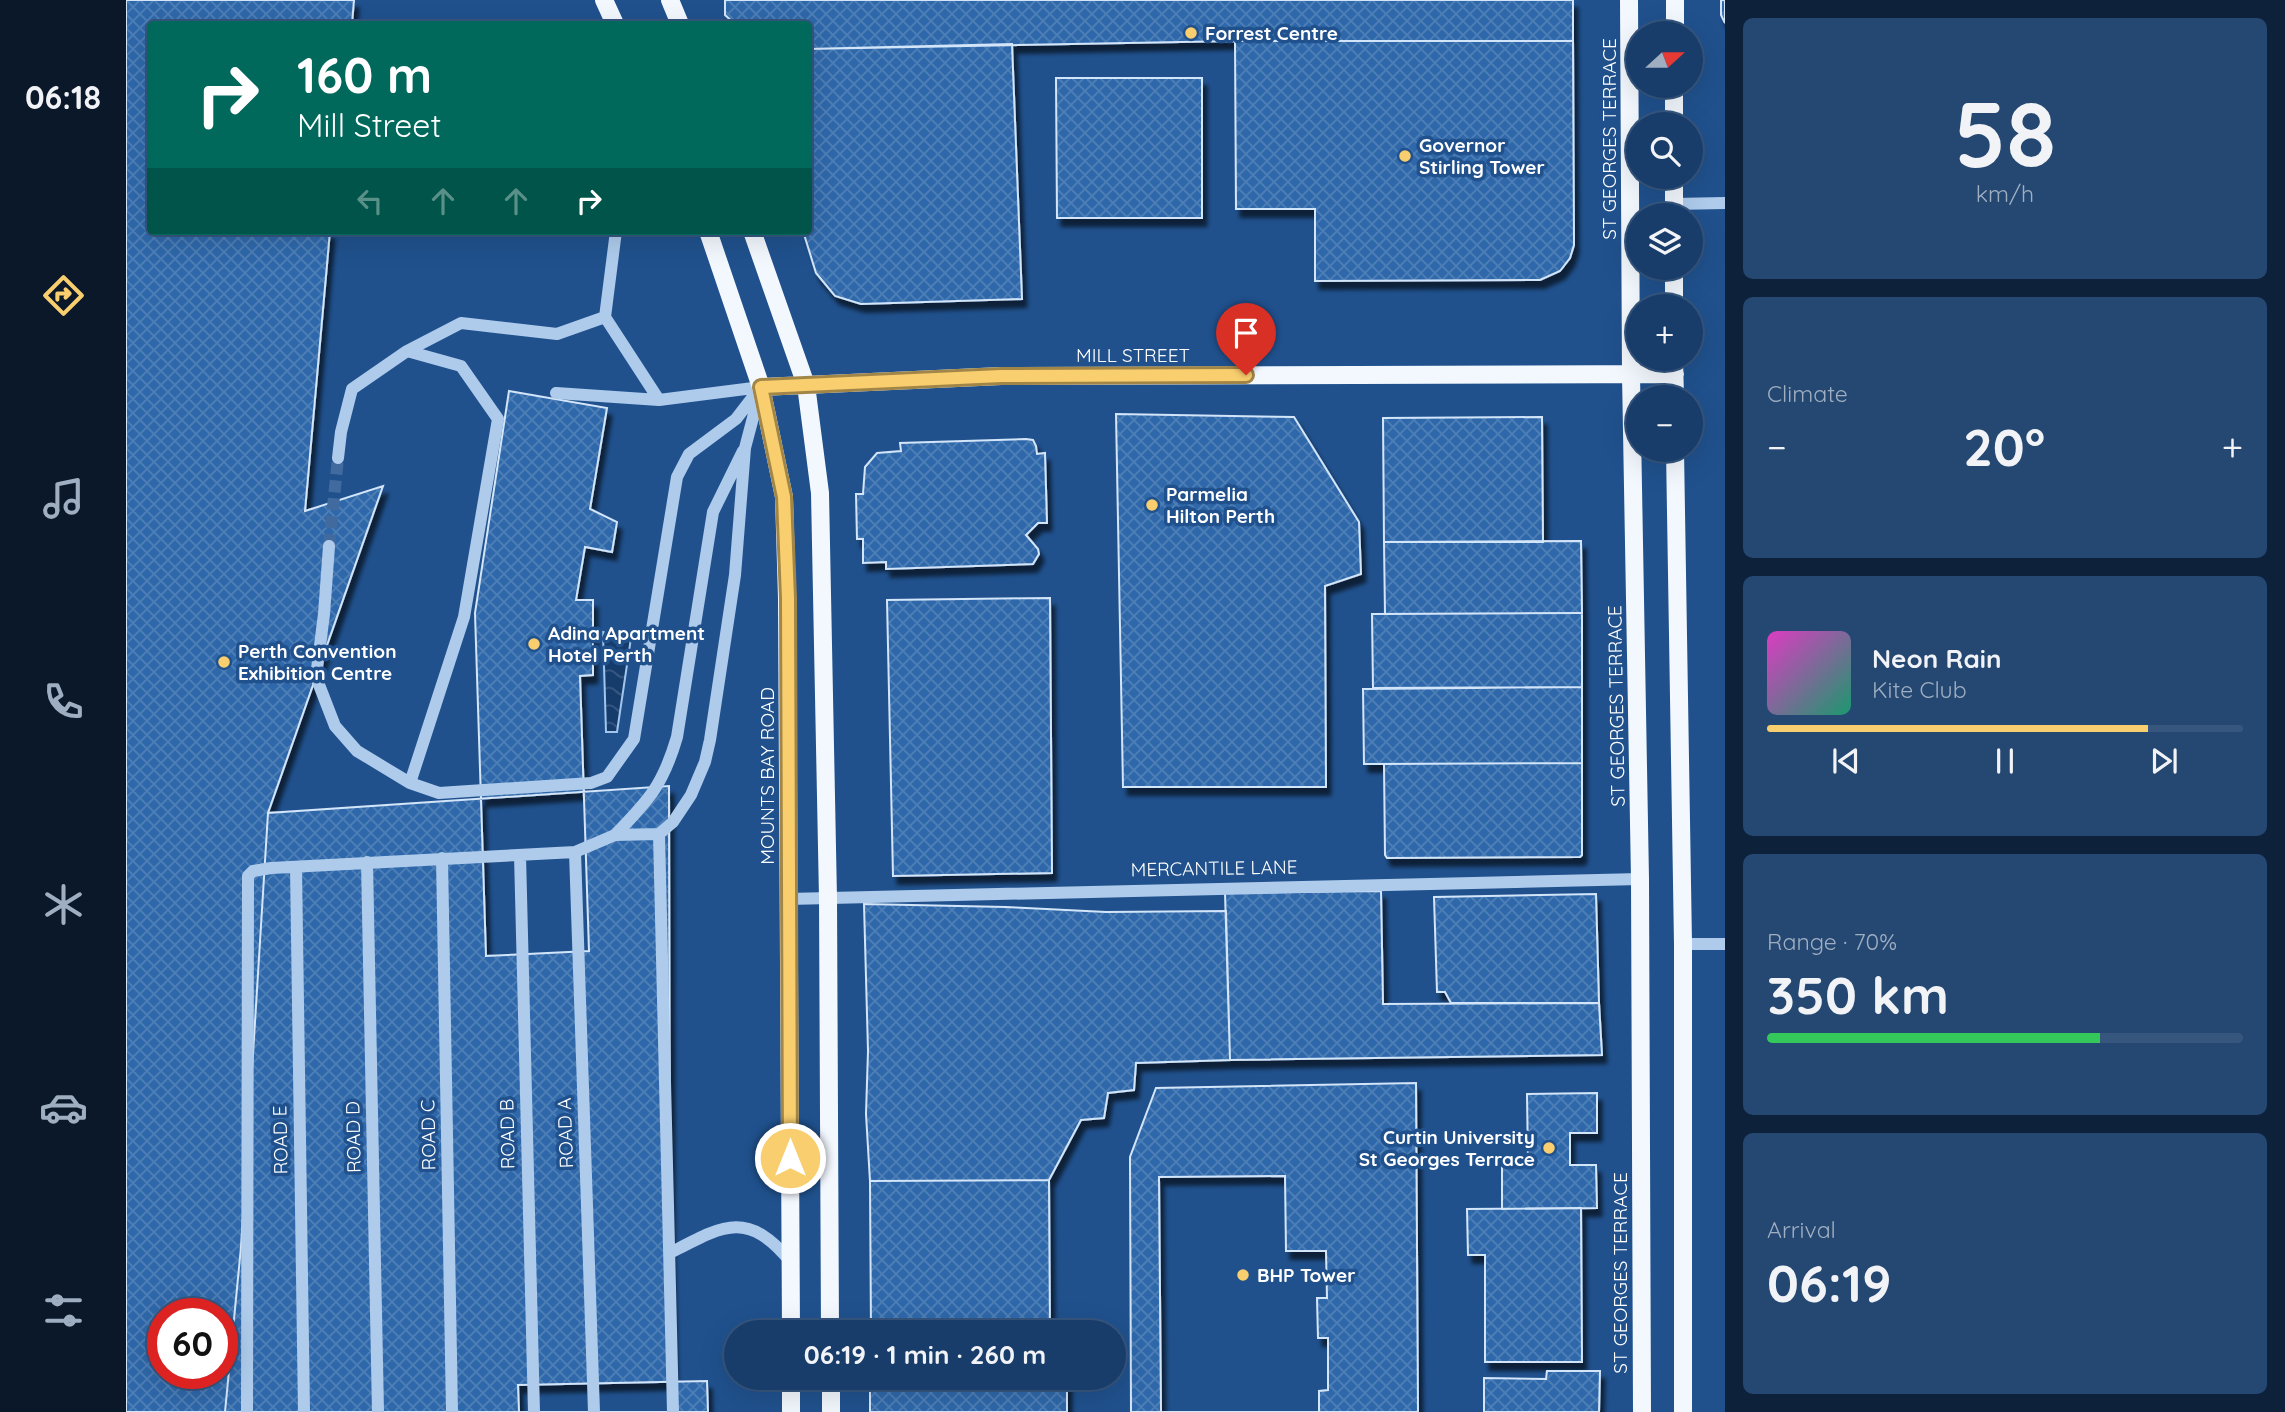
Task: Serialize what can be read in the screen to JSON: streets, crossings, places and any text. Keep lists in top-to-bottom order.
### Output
{
  "streets": {
    "main road": ["ST GEORGES TERRACE", "MILL STREET", "MOUNTS BAY ROAD"],
    "street": [
      "MERCANTILE LANE",
      "ROAD A",
      "ROAD B",
      "ROAD C",
      "ROAD D",
      "ROAD E"
    ]
  },
  "crossings": [
    ["ST GEORGES TERRACE", "MILL STREET"],
    ["ST GEORGES TERRACE", "MERCANTILE LANE"],
    ["MILL STREET", "MOUNTS BAY ROAD"],
    ["MOUNTS BAY ROAD", "MERCANTILE LANE"]
  ],
  "places": [
    "Forrest Centre",
    "Governor Stirling Tower",
    "Parmelia Hilton Perth",
    "Adina Apartment Hotel Perth",
    "Perth Convention Exhibition Centre",
    "Curtin University St Georges Terrace",
    "BHP Tower"
  ],
  "north": "right",
  "page": {
    "tabs": "06:18",
    "tile": [
      ["58", "km/h"],
      "Climate",
      ["Range · 70%", "350 km"],
      ["Arrival", "06:19"]
    ],
    "map_buttons": ["+", "−"],
    "turn": ["160 m", "Mill Street"],
    "heat": ["−", "20°", "+"],
    "song": ["Neon Rain", "Kite Club"],
    "limit": "60",
    "trip": "06:19 · 1 min · 260 m"
  }
}
